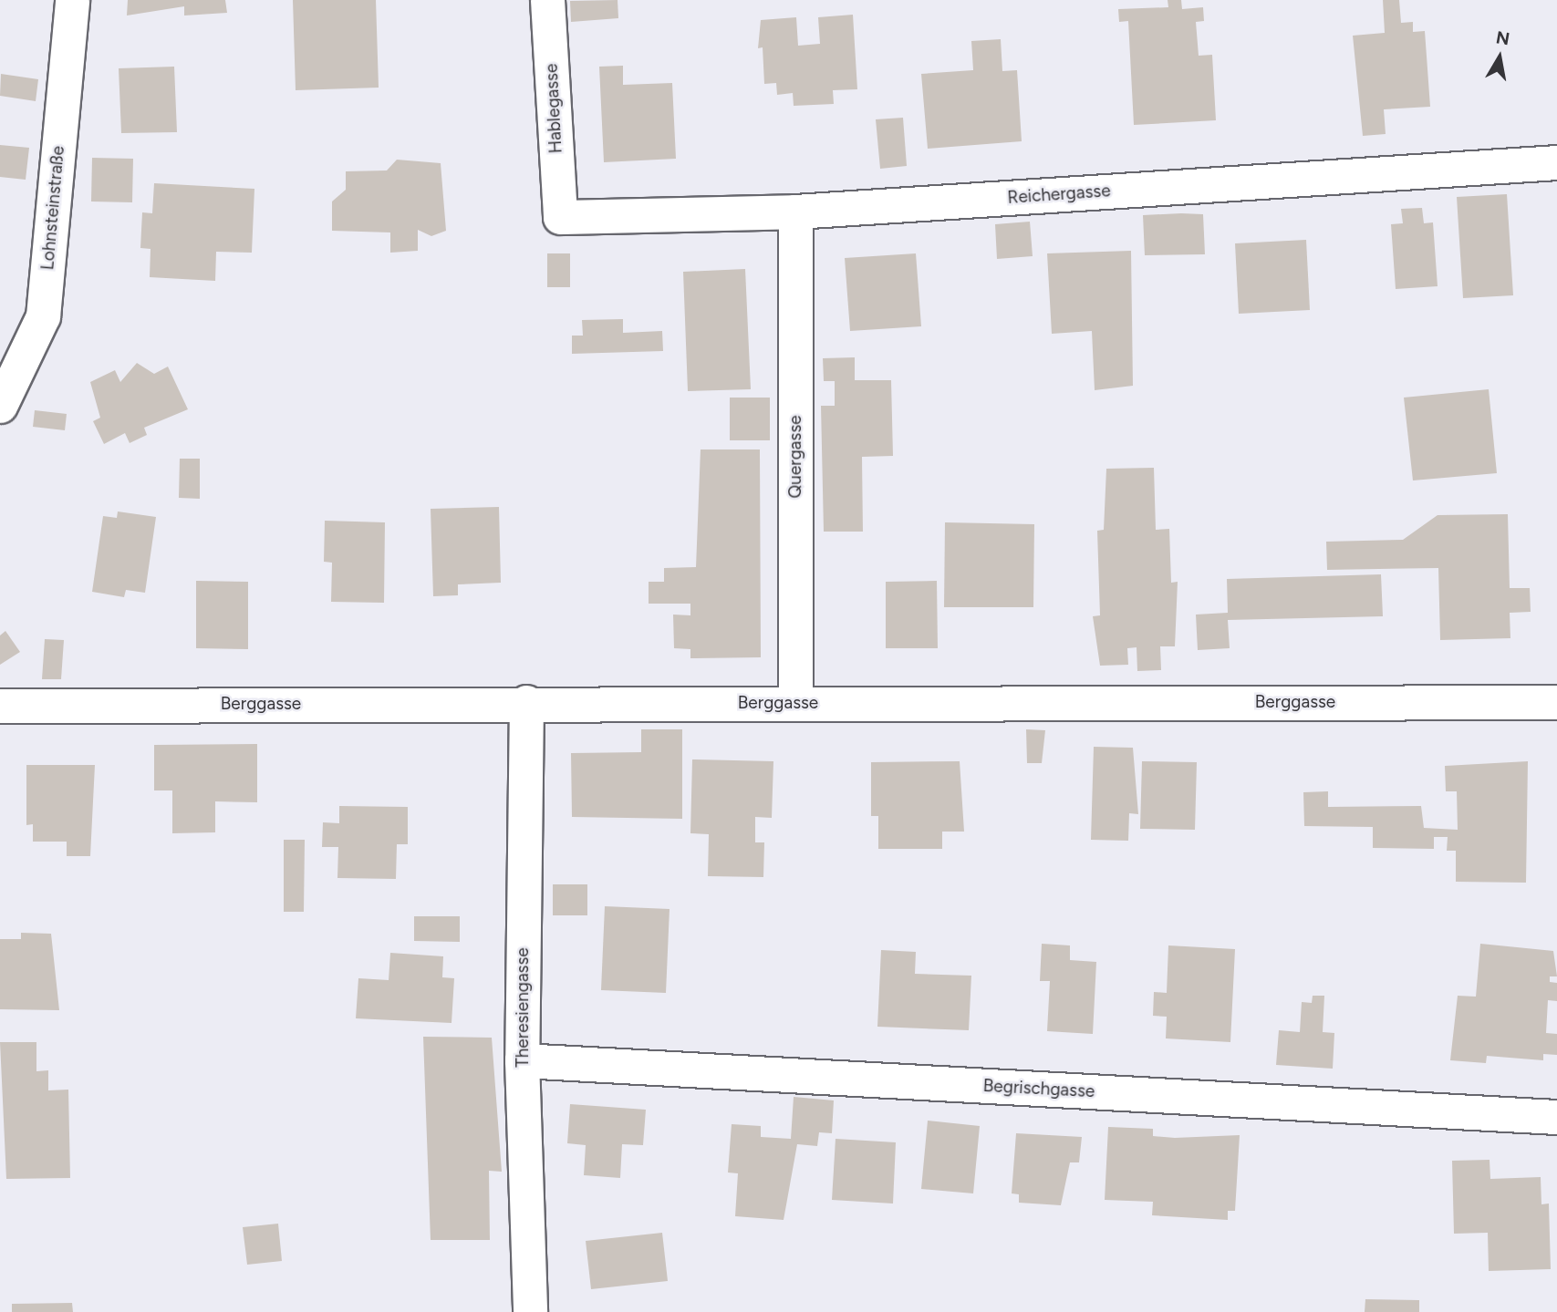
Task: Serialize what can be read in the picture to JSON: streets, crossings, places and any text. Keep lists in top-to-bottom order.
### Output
{
  "streets": {
    "street": [
      "Hablegasse",
      "Reichergasse",
      "Lohnsteinstraße",
      "Quergasse",
      "Berggasse",
      "Theresiengasse",
      "Begrischgasse"
    ]
  },
  "crossings": [
    ["Hablegasse", "Reichergasse"],
    ["Reichergasse", "Quergasse"],
    ["Quergasse", "Berggasse"],
    ["Berggasse", "Theresiengasse"],
    ["Theresiengasse", "Begrischgasse"]
  ],
  "north": "top"
}
